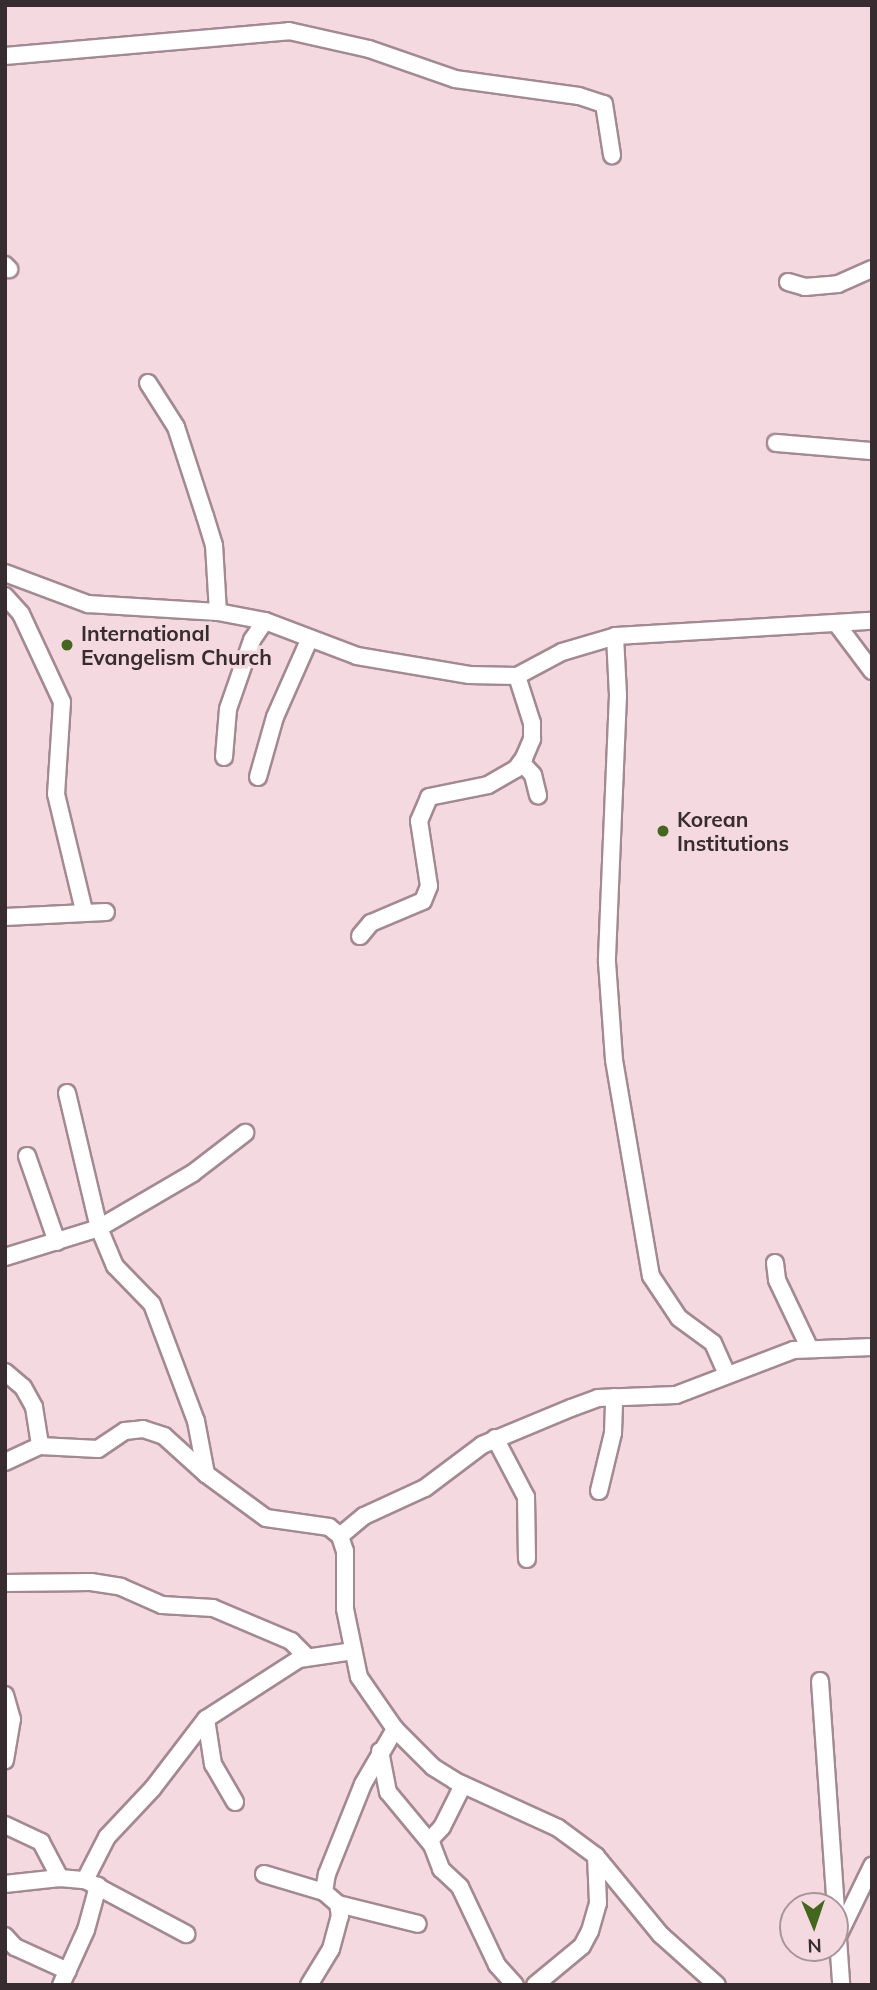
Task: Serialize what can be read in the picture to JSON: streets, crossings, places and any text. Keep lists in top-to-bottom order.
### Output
{
  "places": ["International Evangelism Church", "Korean Institutions"],
  "north": "bottom"
}
